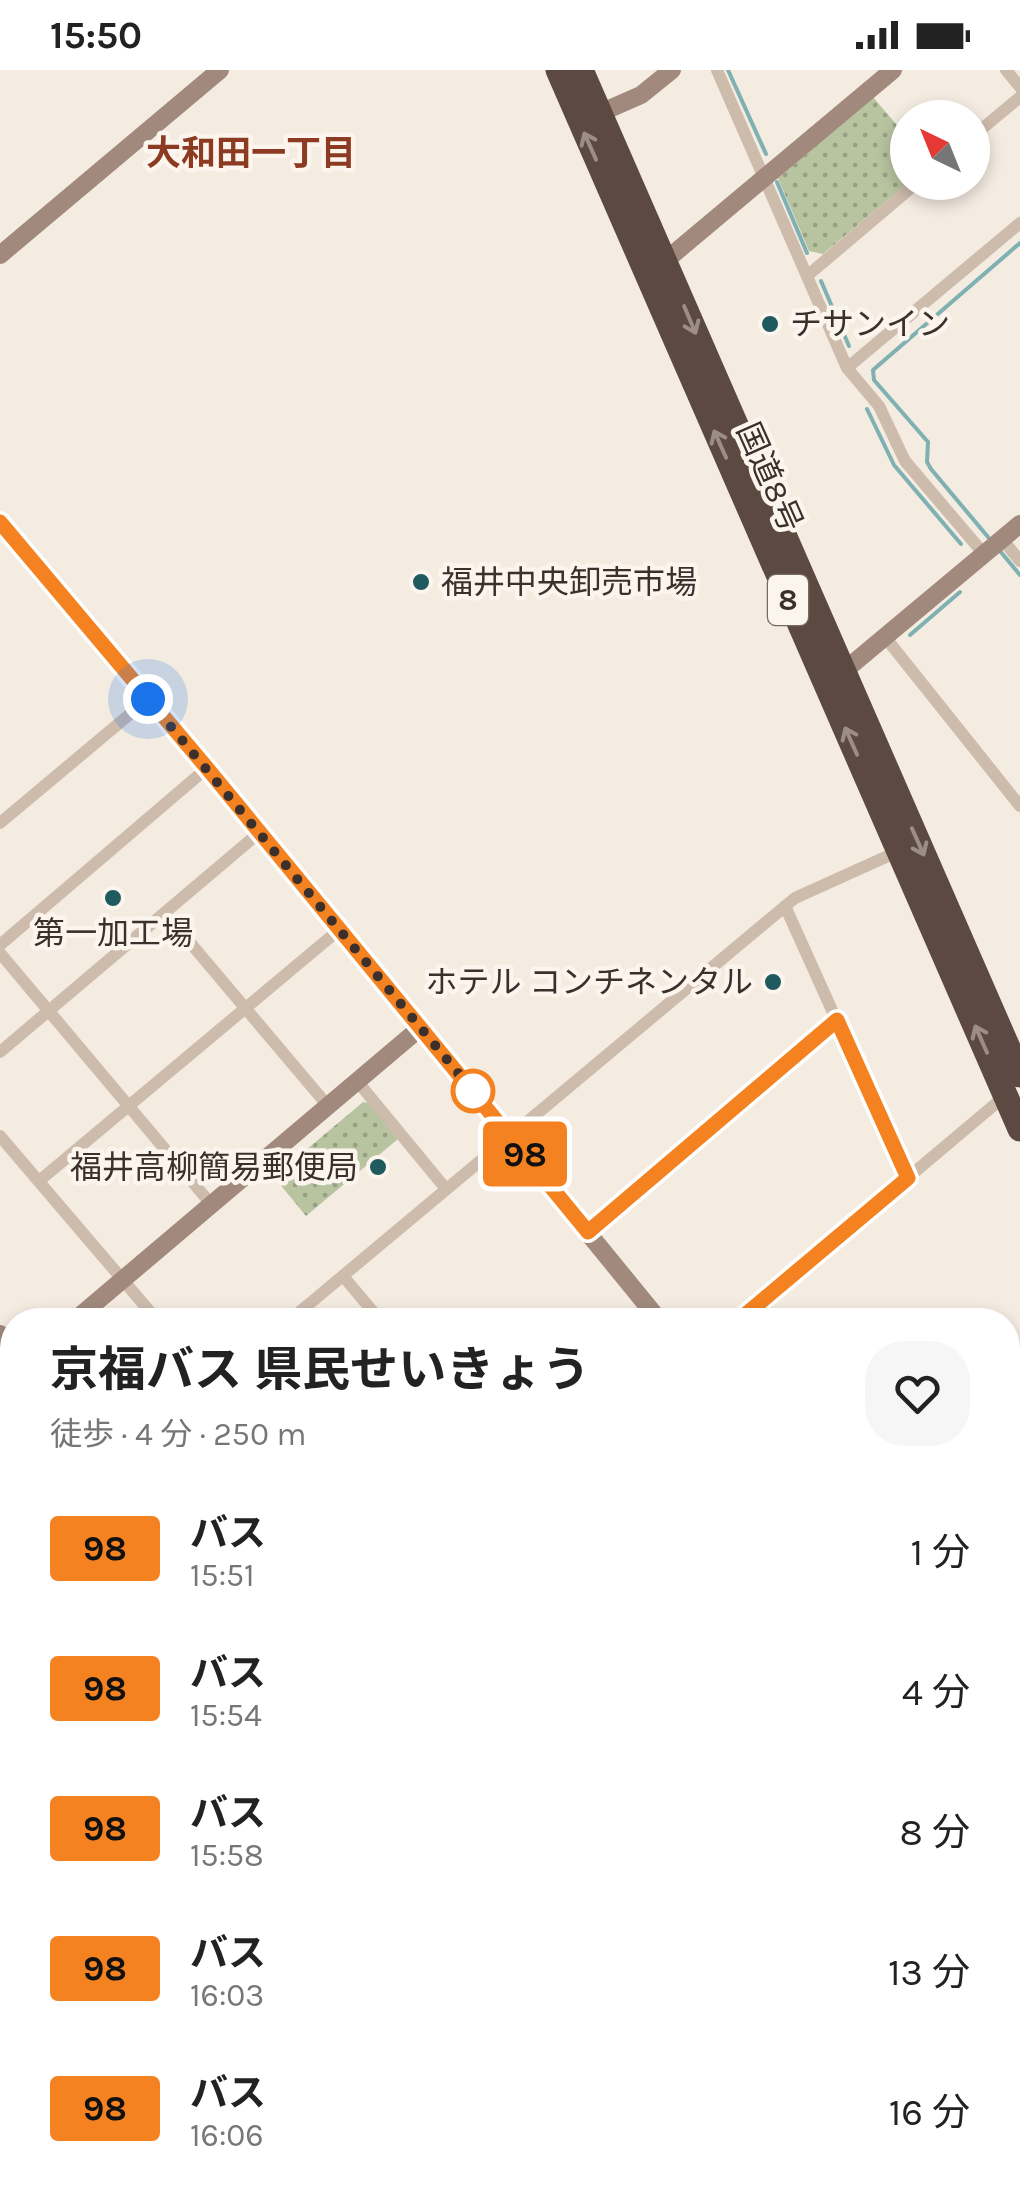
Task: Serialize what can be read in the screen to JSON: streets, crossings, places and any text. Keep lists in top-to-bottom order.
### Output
{
  "streets": {
    "highway": ["国道8号", "8"]
  },
  "districts": ["大和田一丁目"],
  "places": [
    "チサンイン",
    "福井中央卸売市場",
    "第一加工場",
    "ホテル コンチネンタル",
    "福井高柳簡易郵便局"
  ],
  "lines": ["bus line 98"],
  "north": "top left",
  "page": {
    "status": "15:50",
    "on_map": "98",
    "heading": ["京福バス 県民せいきょう", "徒歩 · 4 分 · 250 m"],
    "list": [
      {
        "mark": "98",
        "name": "バス",
        "note": "15:51",
        "value": "1 分"
      },
      {
        "mark": "98",
        "name": "バス",
        "note": "15:54",
        "value": "4 分"
      },
      {
        "mark": "98",
        "name": "バス",
        "note": "15:58",
        "value": "8 分"
      },
      {
        "mark": "98",
        "name": "バス",
        "note": "16:03",
        "value": "13 分"
      },
      {
        "mark": "98",
        "name": "バス",
        "note": "16:06",
        "value": "16 分"
      }
    ]
  }
}
